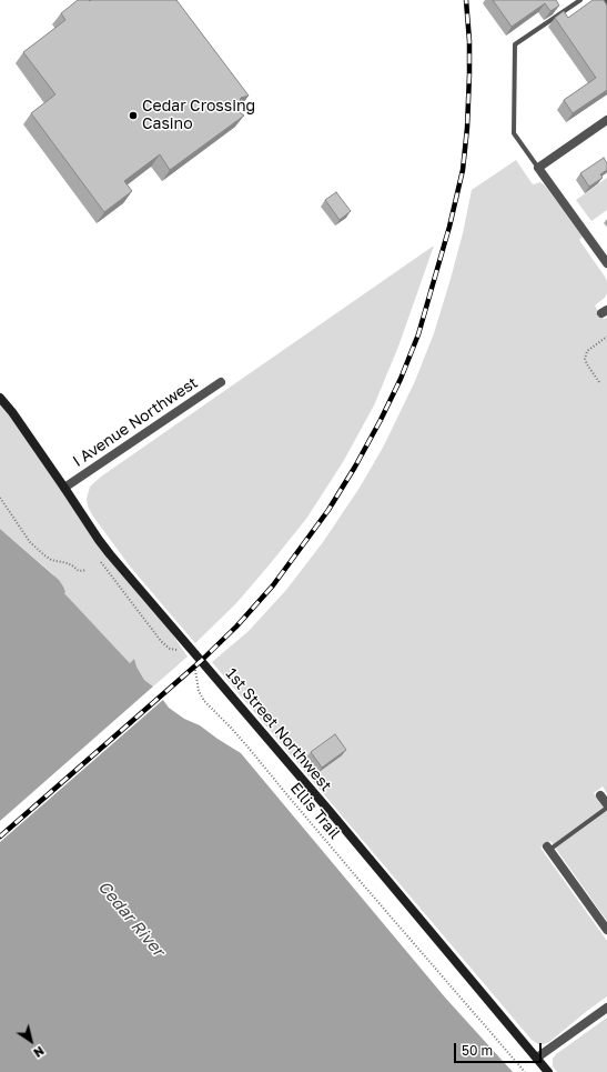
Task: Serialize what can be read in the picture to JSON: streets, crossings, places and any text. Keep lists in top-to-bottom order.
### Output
{
  "streets": {
    "street": ["I Avenue Northwest", "1st Street Northwest"],
    "path": ["Ellis Trail"]
  },
  "crossings": [
    ["I Avenue Northwest", "1st Street Northwest"]
  ],
  "water": ["Cedar River"],
  "places": ["Cedar Crossing Casino"],
  "scale_bar": "50 m",
  "north": "bottom right"
}
